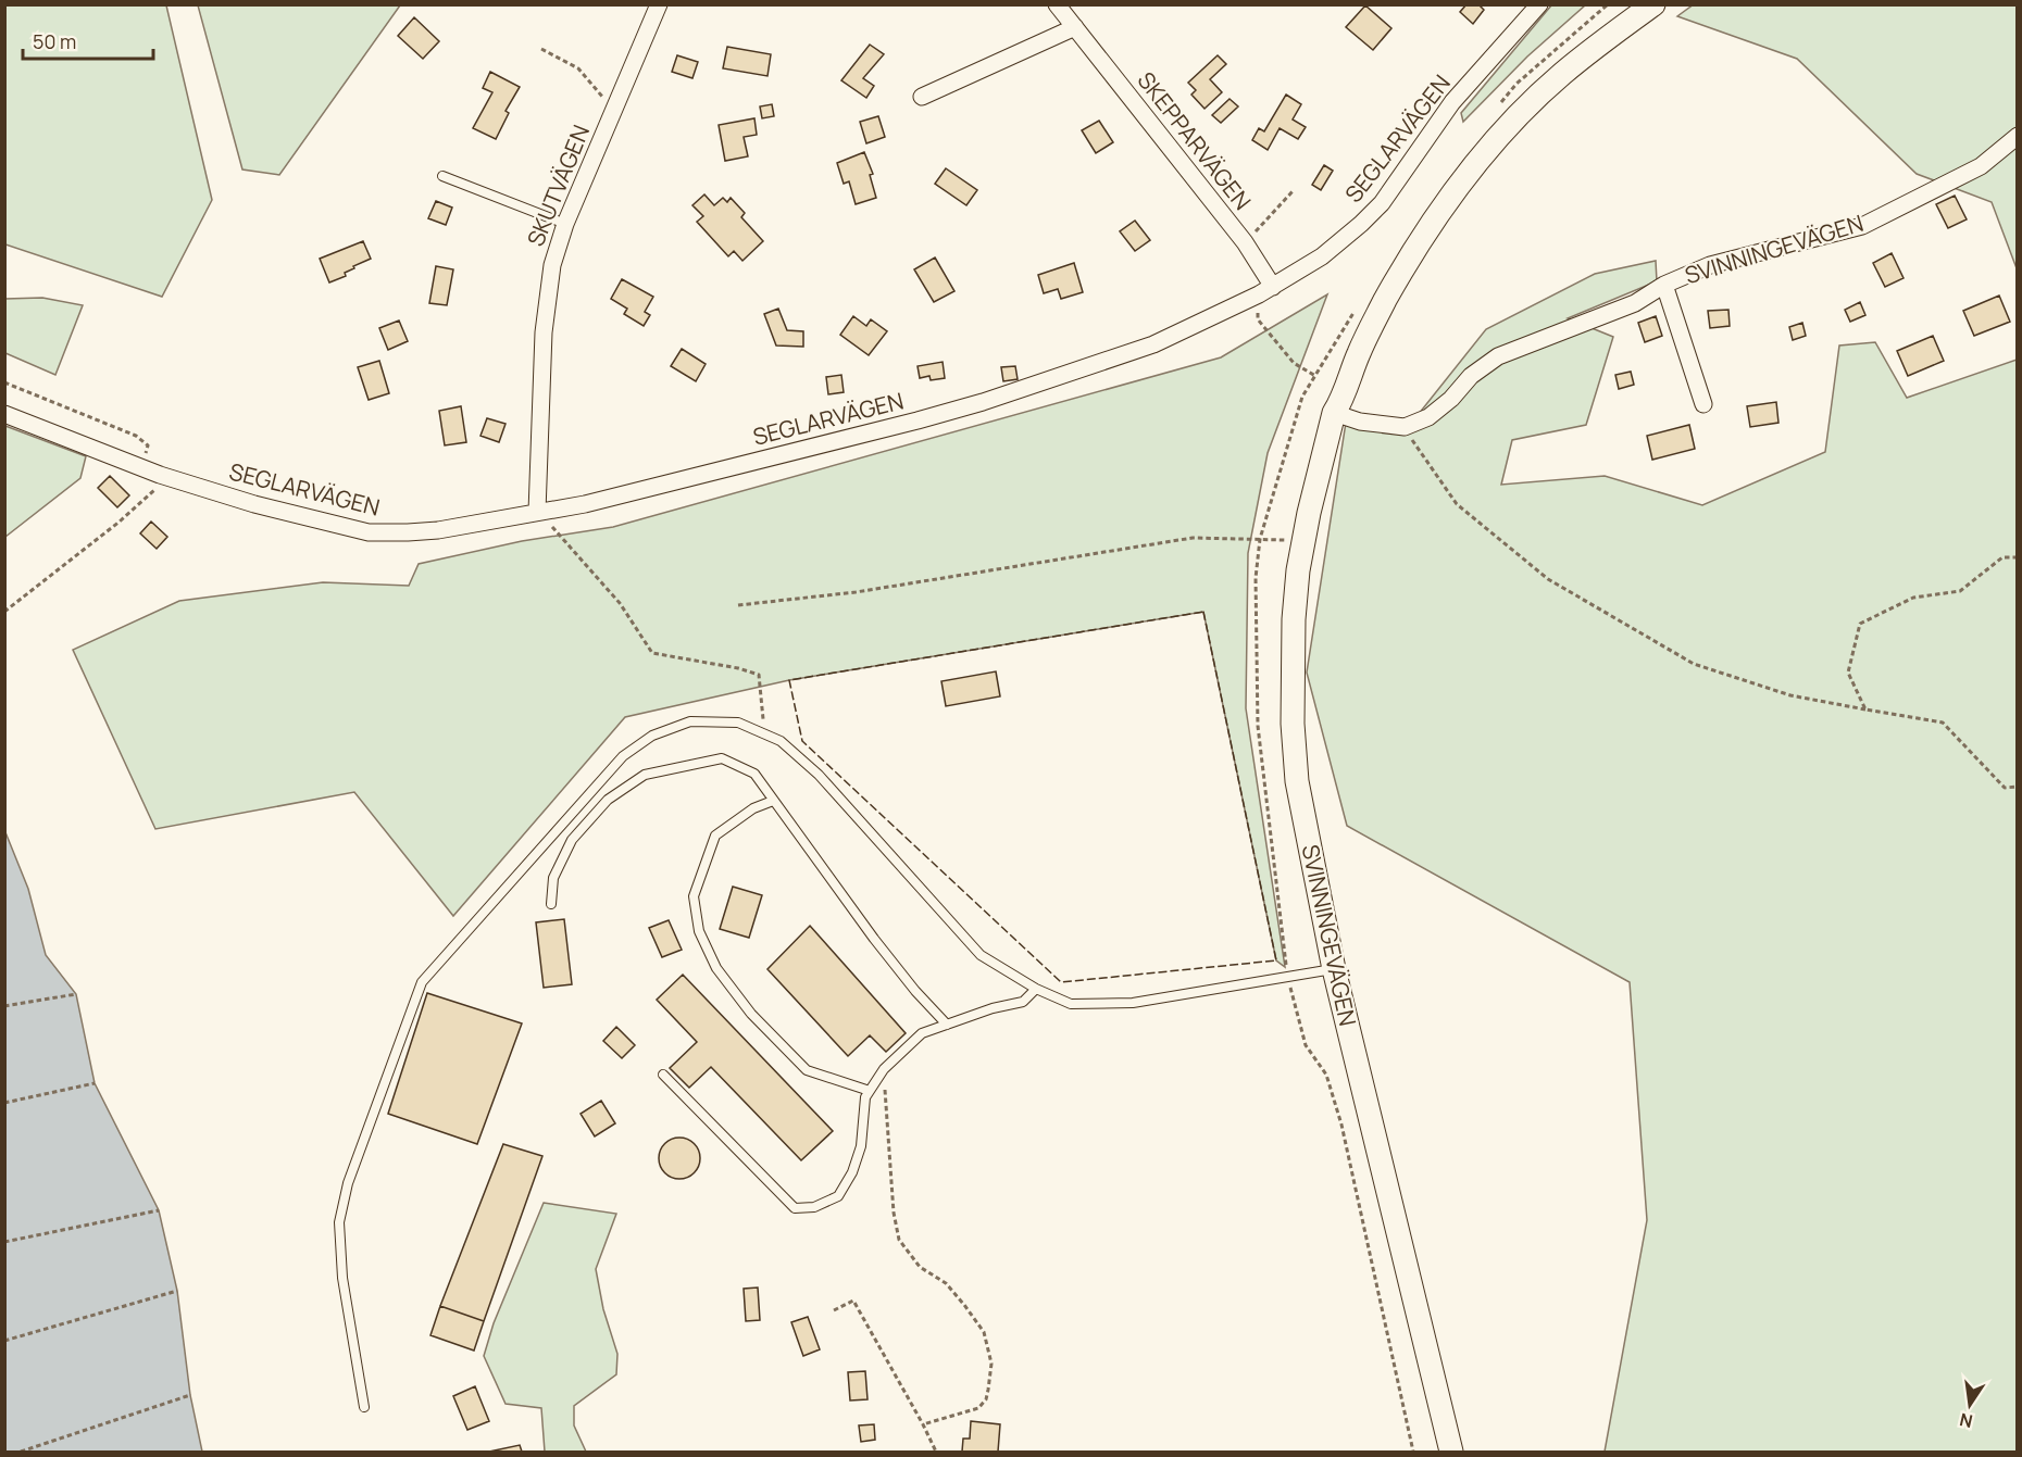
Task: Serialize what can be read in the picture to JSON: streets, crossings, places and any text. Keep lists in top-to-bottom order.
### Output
{
  "streets": {
    "main road": ["SVINNINGEVÄGEN"],
    "street": ["SEGLARVÄGEN", "SKEPPARVÄGEN", "SKUTVÄGEN"]
  },
  "crossings": [
    ["SEGLARVÄGEN", "SKEPPARVÄGEN"],
    ["SEGLARVÄGEN", "SKUTVÄGEN"]
  ],
  "scale_bar": "50 m",
  "north": "bottom"
}
